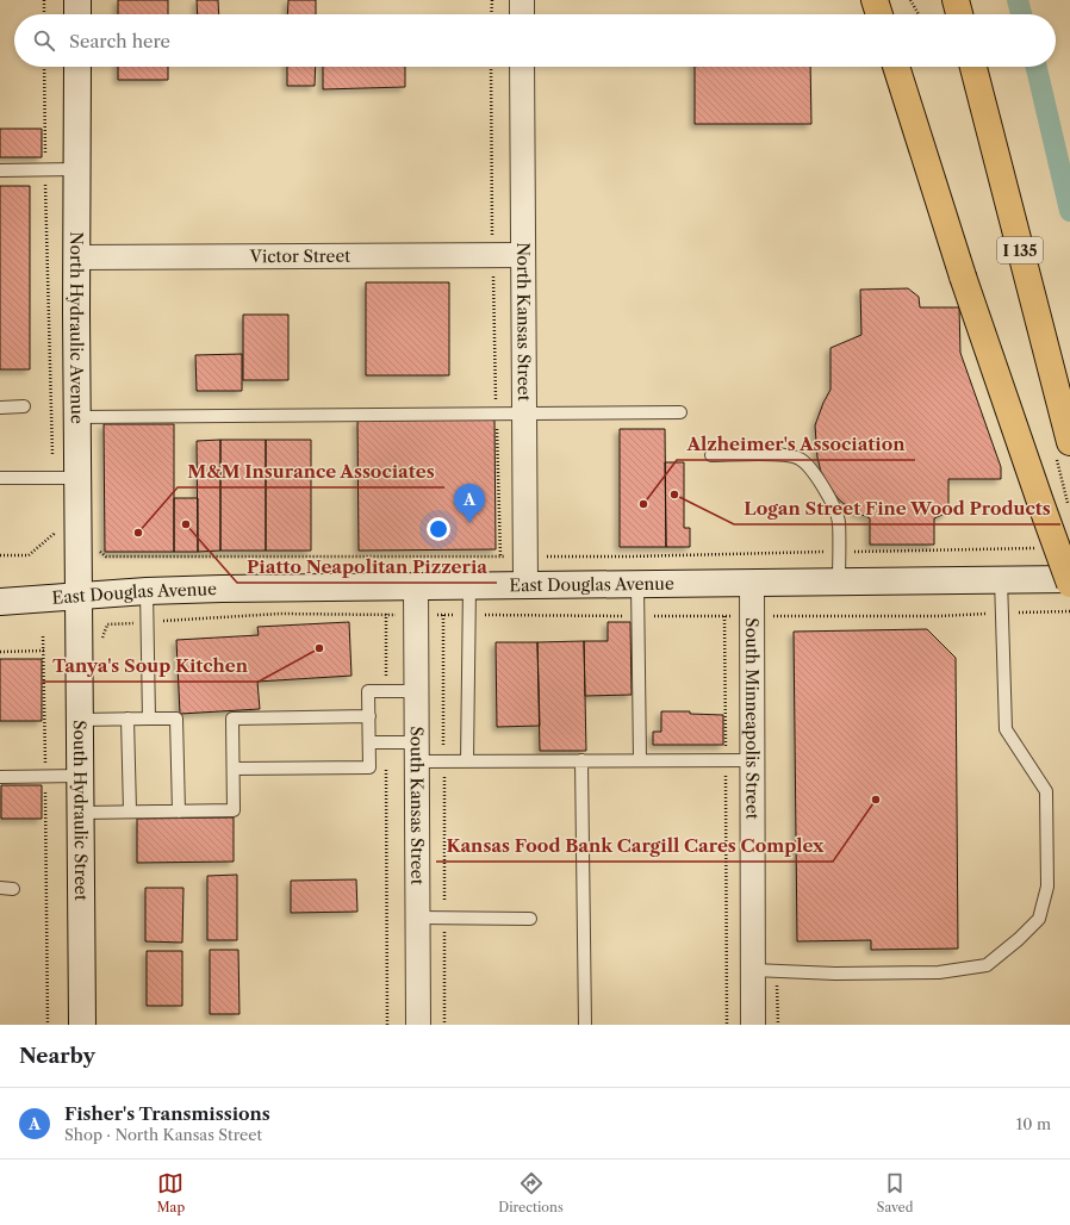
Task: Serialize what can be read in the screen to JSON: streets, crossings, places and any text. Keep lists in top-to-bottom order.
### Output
{
  "streets": {
    "highway": ["I 135"],
    "main road": ["North Hydraulic Avenue", "East Douglas Avenue", "South Hydraulic Street"],
    "street": [
      "Victor Street",
      "North Kansas Street",
      "South Minneapolis Street",
      "South Kansas Street"
    ]
  },
  "crossings": [
    ["Victor Street", "North Kansas Street"],
    ["Victor Street", "North Hydraulic Avenue"],
    ["North Kansas Street", "East Douglas Avenue"],
    ["North Hydraulic Avenue", "East Douglas Avenue"],
    ["North Hydraulic Avenue", "South Hydraulic Street"],
    ["East Douglas Avenue", "South Minneapolis Street"],
    ["East Douglas Avenue", "South Kansas Street"],
    ["East Douglas Avenue", "South Hydraulic Street"]
  ],
  "places": [
    "Logan Street Fine Wood Products",
    "Alzheimer's Association",
    "Piatto Neapolitan Pizzeria",
    "M&M Insurance Associates",
    "Tanya's Soup Kitchen",
    "Kansas Food Bank Cargill Cares Complex"
  ],
  "page": {
    "search": "Search here",
    "pins": "A",
    "heading": "Nearby",
    "list": [
      {
        "mark": "A",
        "name": "Fisher's Transmissions",
        "note": "Shop · North Kansas Street",
        "value": "10 m"
      }
    ],
    "nav": ["Map", "Directions", "Saved"]
  }
}
